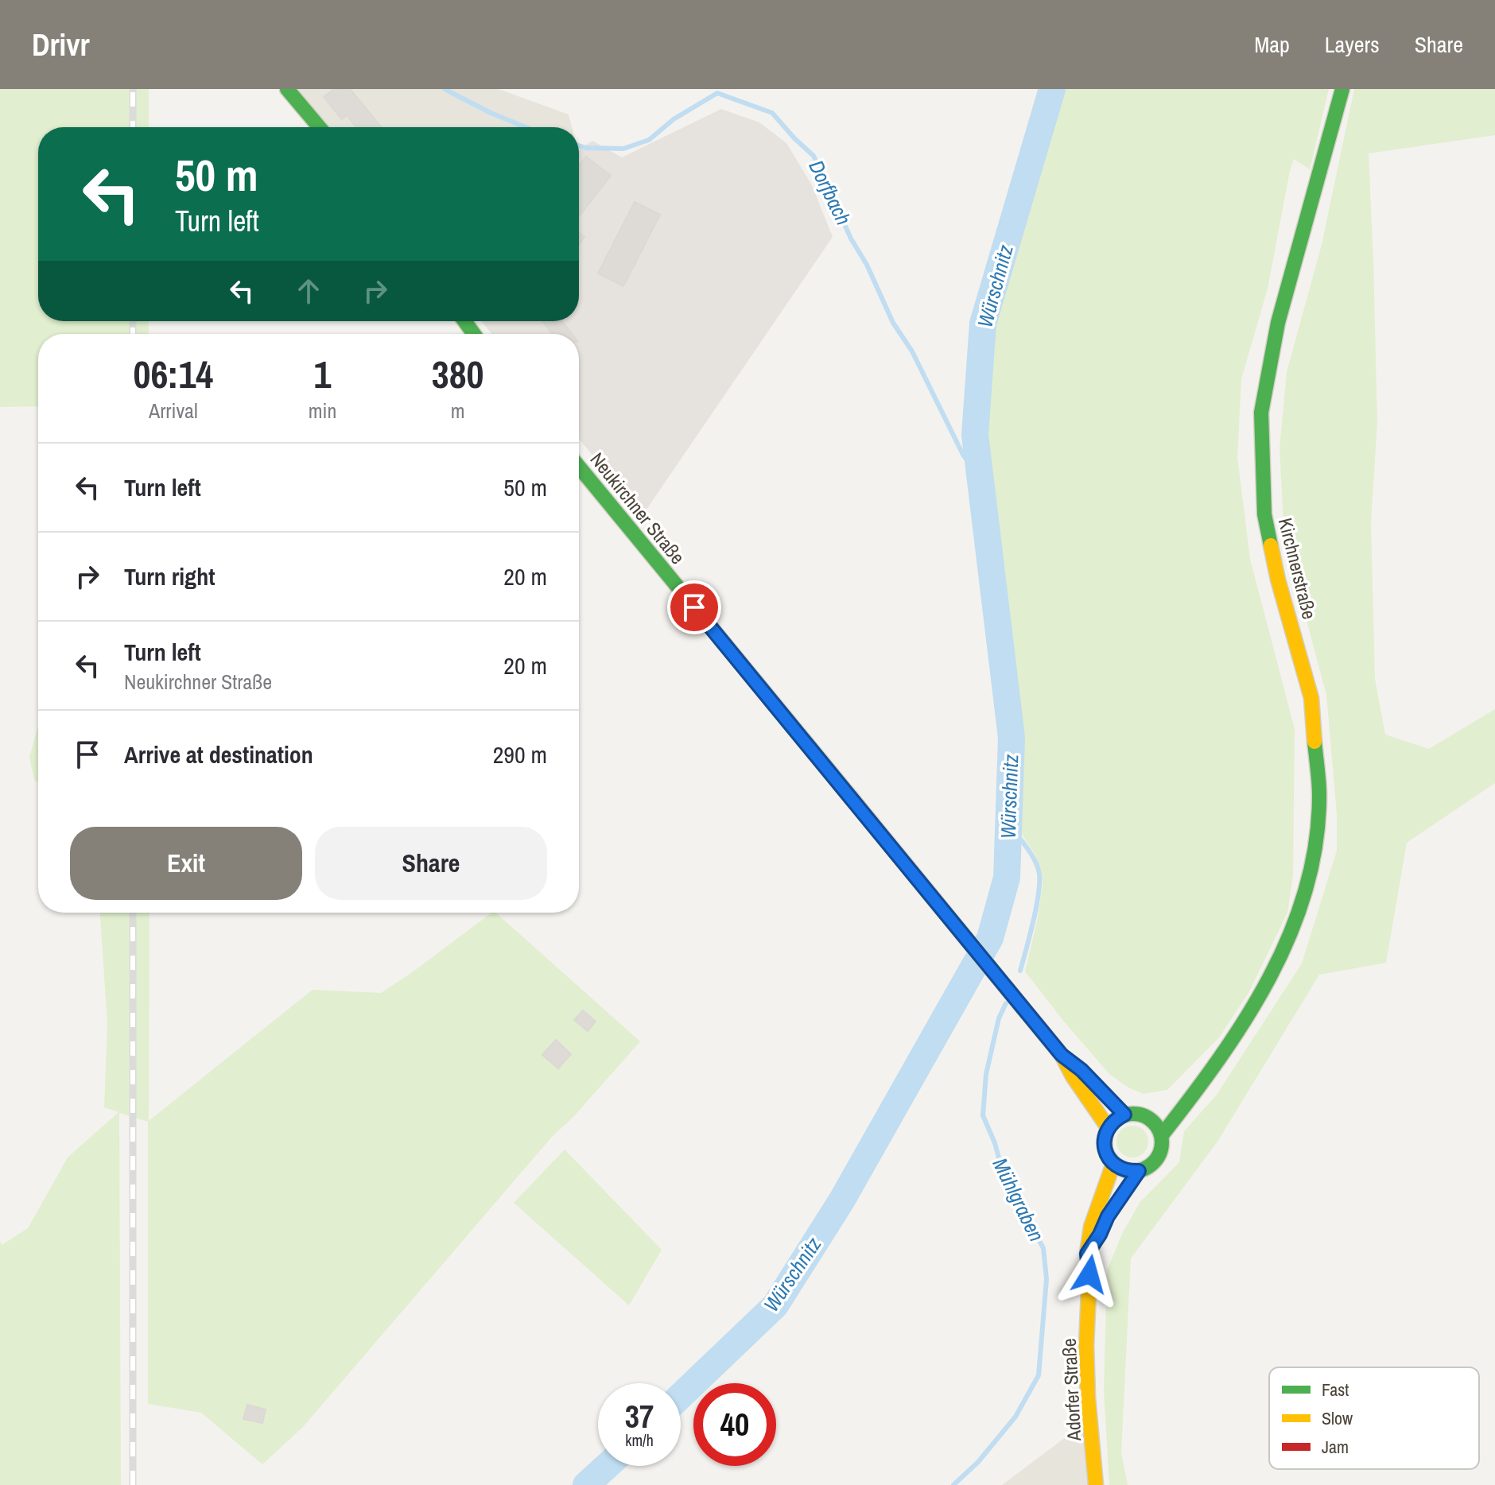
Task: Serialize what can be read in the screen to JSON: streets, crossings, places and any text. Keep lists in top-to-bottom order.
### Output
{
  "streets": {
    "street": ["Neukirchner Straße", "Kirchnerstraße", "Adorfer Straße"]
  },
  "crossings": [
    ["Neukirchner Straße", "Kirchnerstraße"],
    ["Neukirchner Straße", "Adorfer Straße"],
    ["Kirchnerstraße", "Adorfer Straße"]
  ],
  "water": ["Dorfbach", "Würschnitz", "Mühlgraben"],
  "legend": ["Fast", "Slow", "Jam"],
  "page": {
    "header": "Drivr",
    "nav": ["Map", "Layers", "Share"],
    "turn": ["50 m", "Turn left"],
    "eta": [
      "06:14",
      "Arrival",
      "1",
      "min",
      "380",
      "m"
    ],
    "list": [
      {
        "name": "Turn left",
        "value": "50 m"
      },
      {
        "name": "Turn right",
        "value": "20 m"
      },
      {
        "name": "Turn left",
        "note": "Neukirchner Straße",
        "value": "20 m"
      },
      {
        "name": "Arrive at destination",
        "value": "290 m"
      }
    ],
    "buttons": ["Exit", "Share"],
    "speed": "37 km/h",
    "limit": "40"
  }
}
